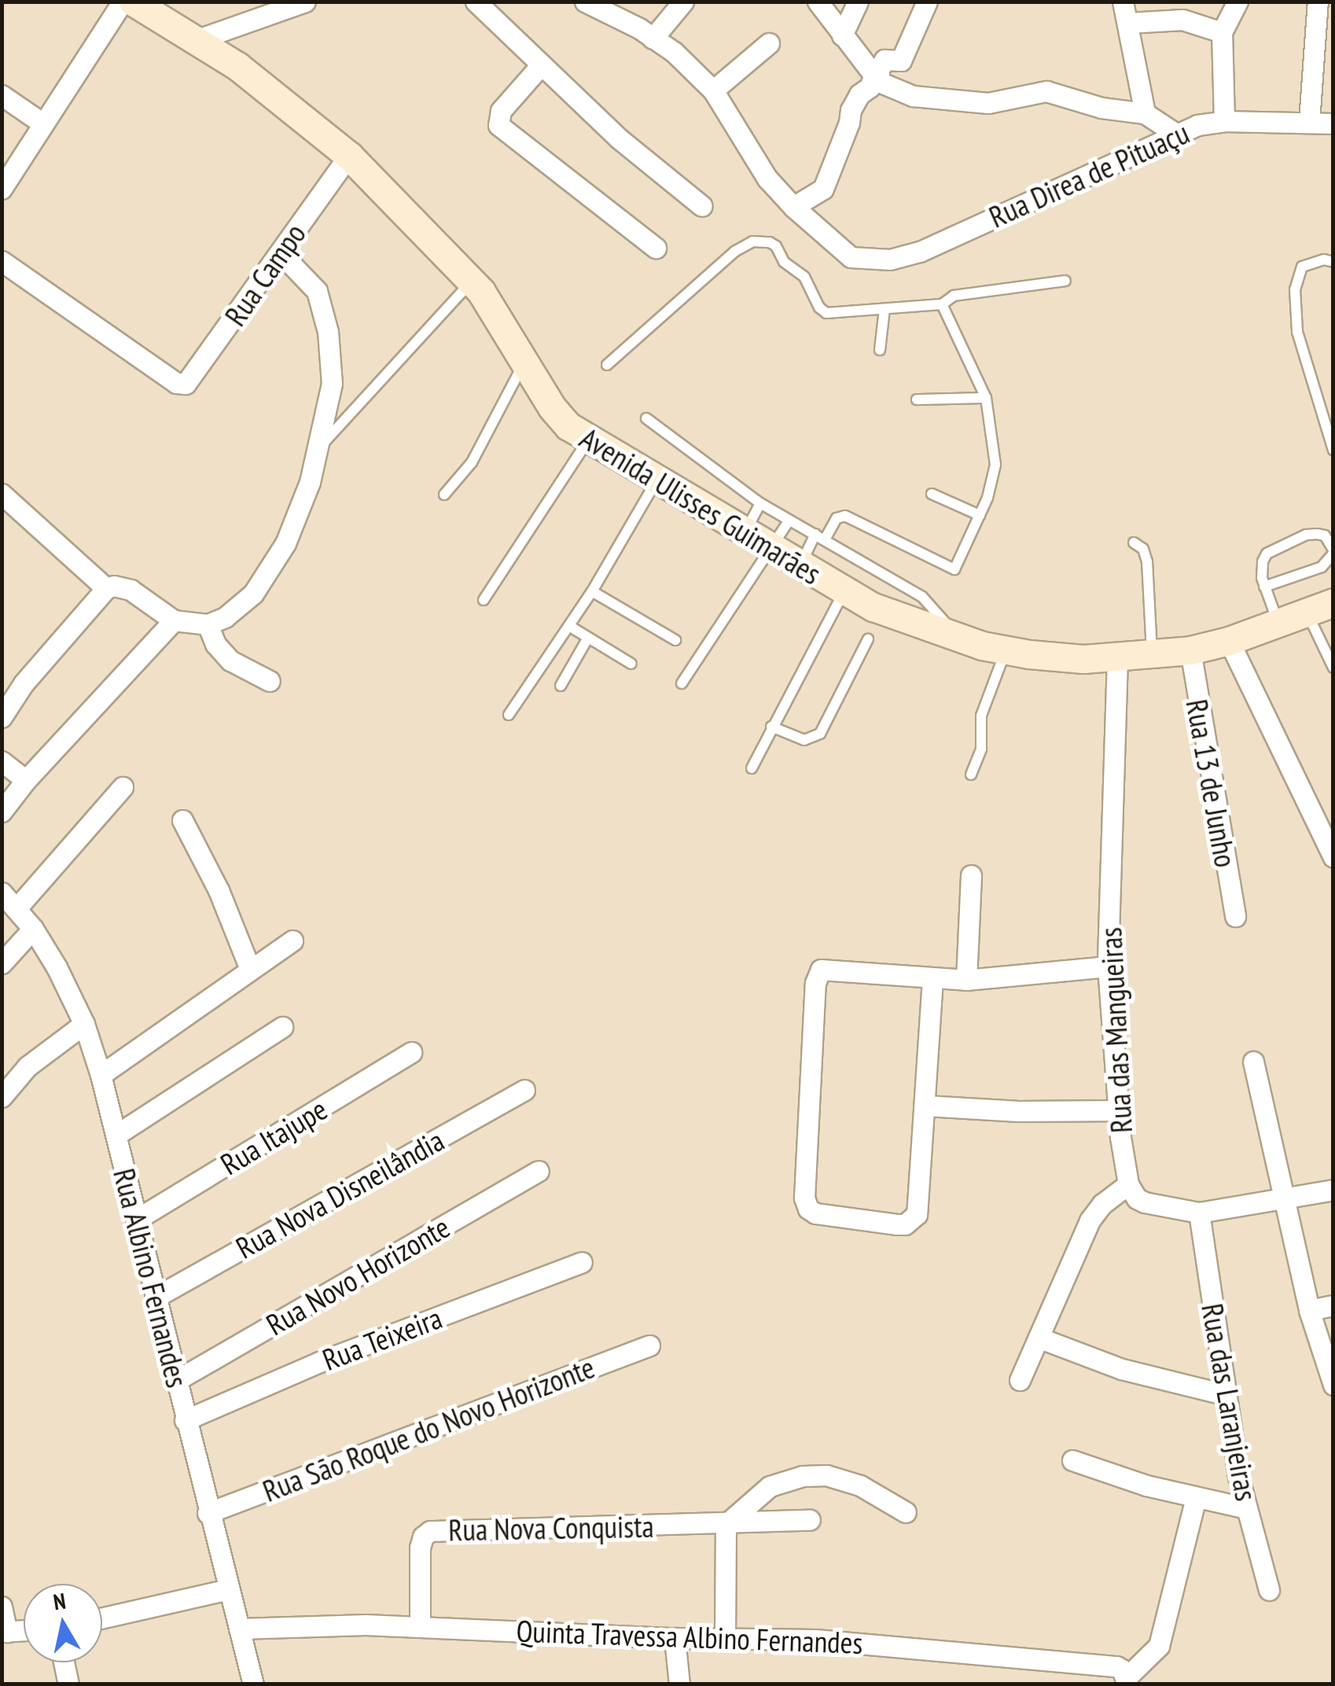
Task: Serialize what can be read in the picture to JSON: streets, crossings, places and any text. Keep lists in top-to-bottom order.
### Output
{
  "streets": {
    "main road": ["Avenida Ulisses Guimarães"],
    "street": [
      "Rua Direa de Pituaçu",
      "Rua Campo",
      "Rua 13 de Junho",
      "Rua das Mangueiras",
      "Rua Itajupe",
      "Rua Nova Disneilândia",
      "Rua Novo Horizonte",
      "Rua Albino Fernandes",
      "Rua Teixeira",
      "Rua das Laranjeiras",
      "Rua São Roque do Novo Horizonte",
      "Rua Nova Conquista",
      "Quinta Travessa Albino Fernandes"
    ]
  },
  "crossings": [
    ["Rua Campo", "Avenida Ulisses Guimarães"],
    ["Avenida Ulisses Guimarães", "Rua 13 de Junho"],
    ["Avenida Ulisses Guimarães", "Rua das Mangueiras"],
    ["Rua Itajupe", "Rua Albino Fernandes"],
    ["Rua Nova Disneilândia", "Rua Albino Fernandes"],
    ["Rua Novo Horizonte", "Rua Albino Fernandes"],
    ["Rua Albino Fernandes", "Rua Teixeira"],
    ["Rua Albino Fernandes", "Rua São Roque do Novo Horizonte"],
    ["Rua Albino Fernandes", "Quinta Travessa Albino Fernandes"],
    ["Rua Nova Conquista", "Quinta Travessa Albino Fernandes"]
  ],
  "north": "top"
}
